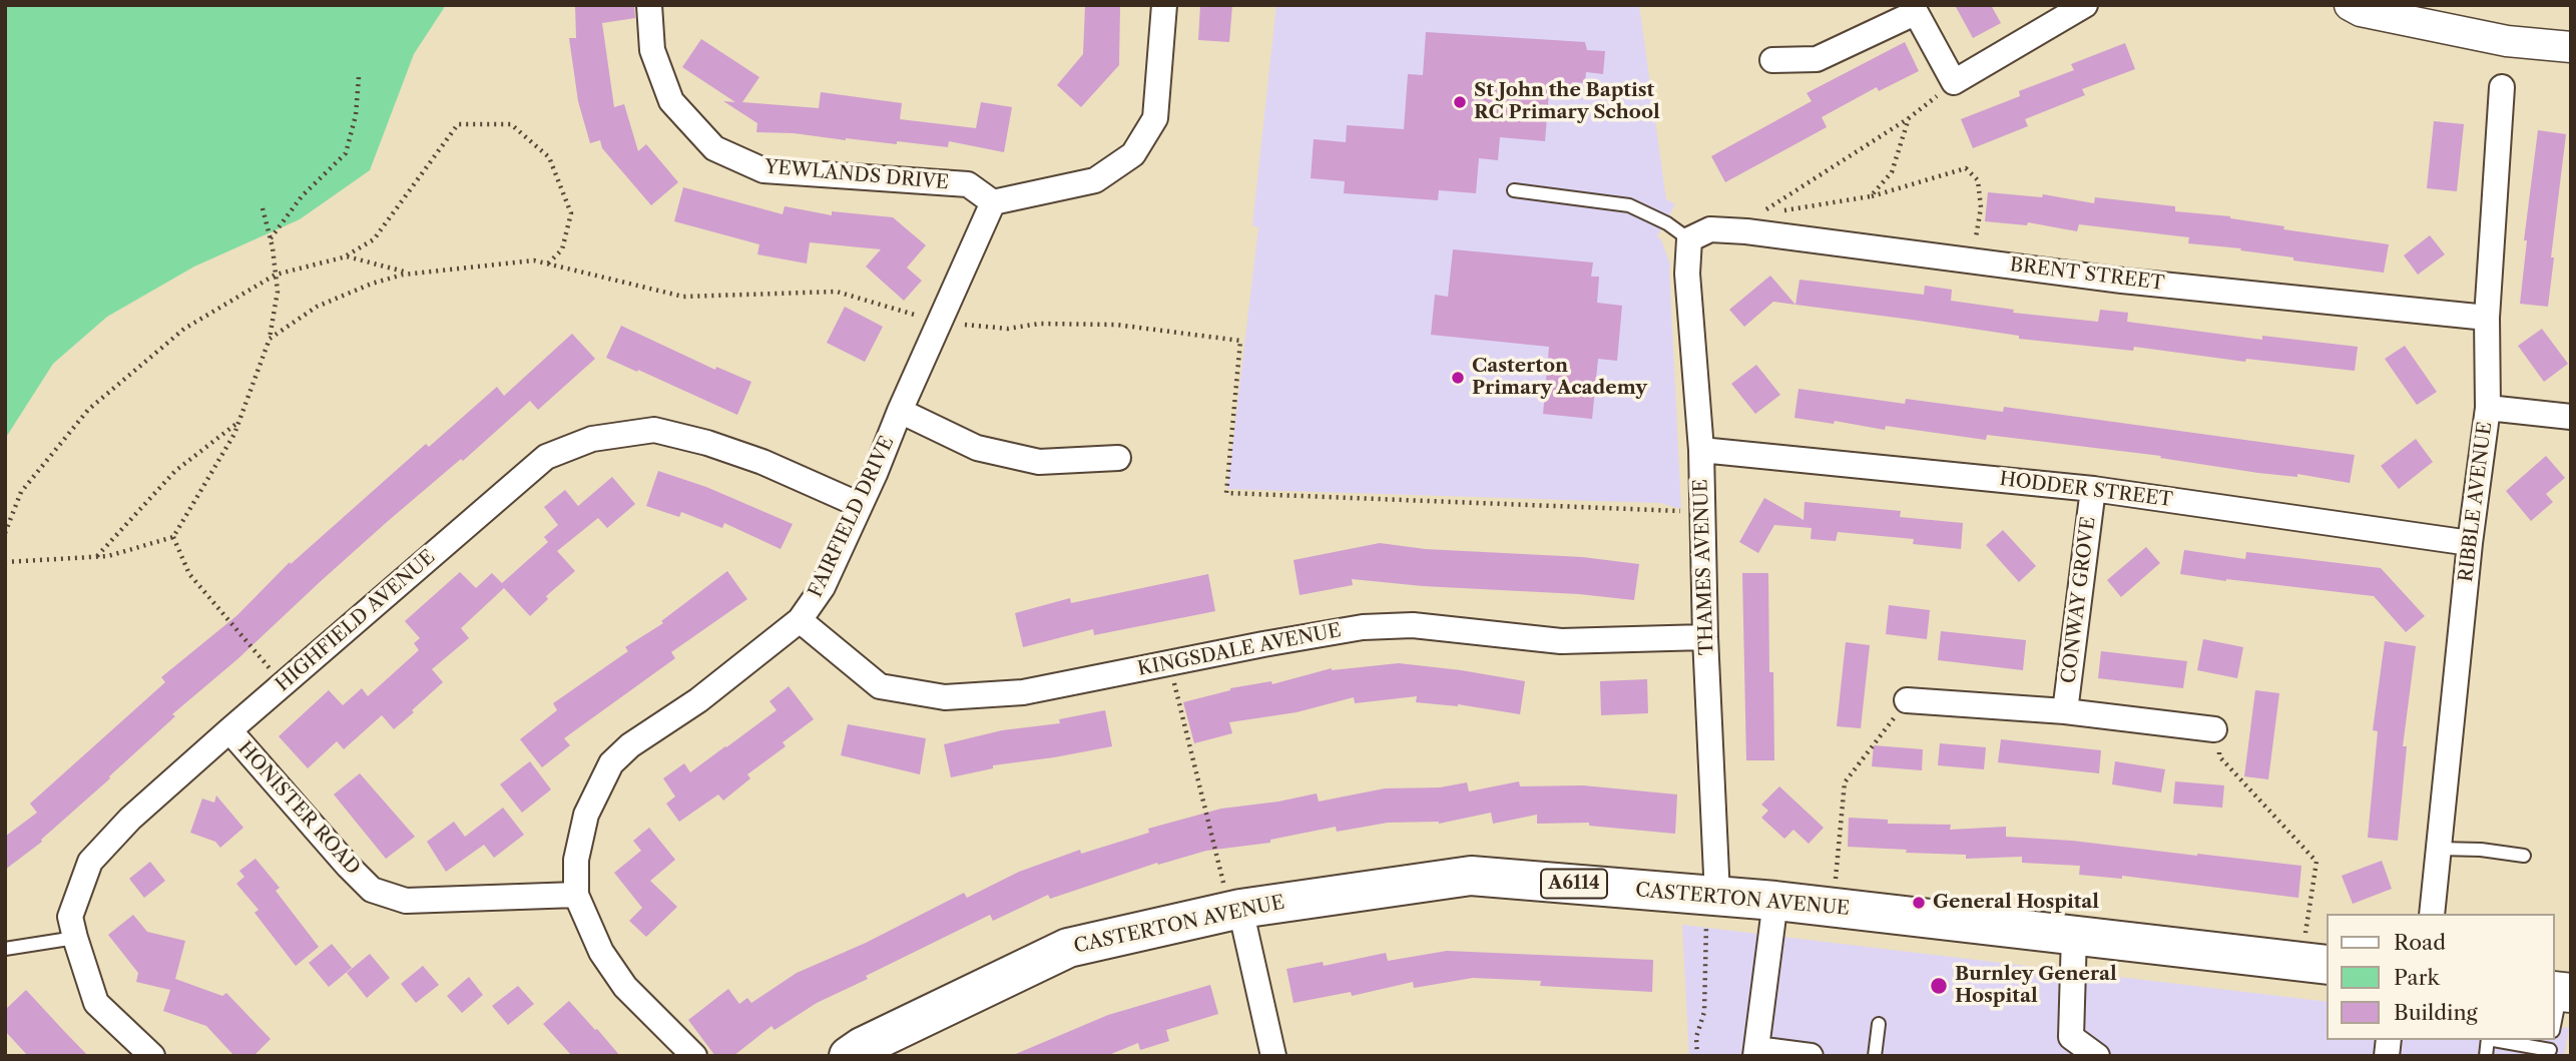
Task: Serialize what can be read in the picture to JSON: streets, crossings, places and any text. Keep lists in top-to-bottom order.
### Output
{
  "streets": {
    "highway": ["A6114", "CASTERTON AVENUE"],
    "street": [
      "YEWLANDS DRIVE",
      "BRENT STREET",
      "HODDER STREET",
      "RIBBLE AVENUE",
      "FAIRFIELD DRIVE",
      "THAMES AVENUE",
      "CONWAY GROVE",
      "HIGHFIELD AVENUE",
      "KINGSDALE AVENUE",
      "HONISTER ROAD"
    ]
  },
  "crossings": [
    ["YEWLANDS DRIVE", "FAIRFIELD DRIVE"],
    ["BRENT STREET", "RIBBLE AVENUE"],
    ["BRENT STREET", "THAMES AVENUE"],
    ["HODDER STREET", "RIBBLE AVENUE"],
    ["HODDER STREET", "THAMES AVENUE"],
    ["HODDER STREET", "CONWAY GROVE"],
    ["FAIRFIELD DRIVE", "HIGHFIELD AVENUE"],
    ["FAIRFIELD DRIVE", "KINGSDALE AVENUE"],
    ["FAIRFIELD DRIVE", "HONISTER ROAD"],
    ["THAMES AVENUE", "KINGSDALE AVENUE"],
    ["THAMES AVENUE", "CASTERTON AVENUE"],
    ["HIGHFIELD AVENUE", "HONISTER ROAD"]
  ],
  "places": [
    "St John the Baptist RC Primary School",
    "Casterton Primary Academy",
    "General Hospital",
    "Burnley General Hospital"
  ],
  "legend": ["Road", "Park", "Building"]
}
